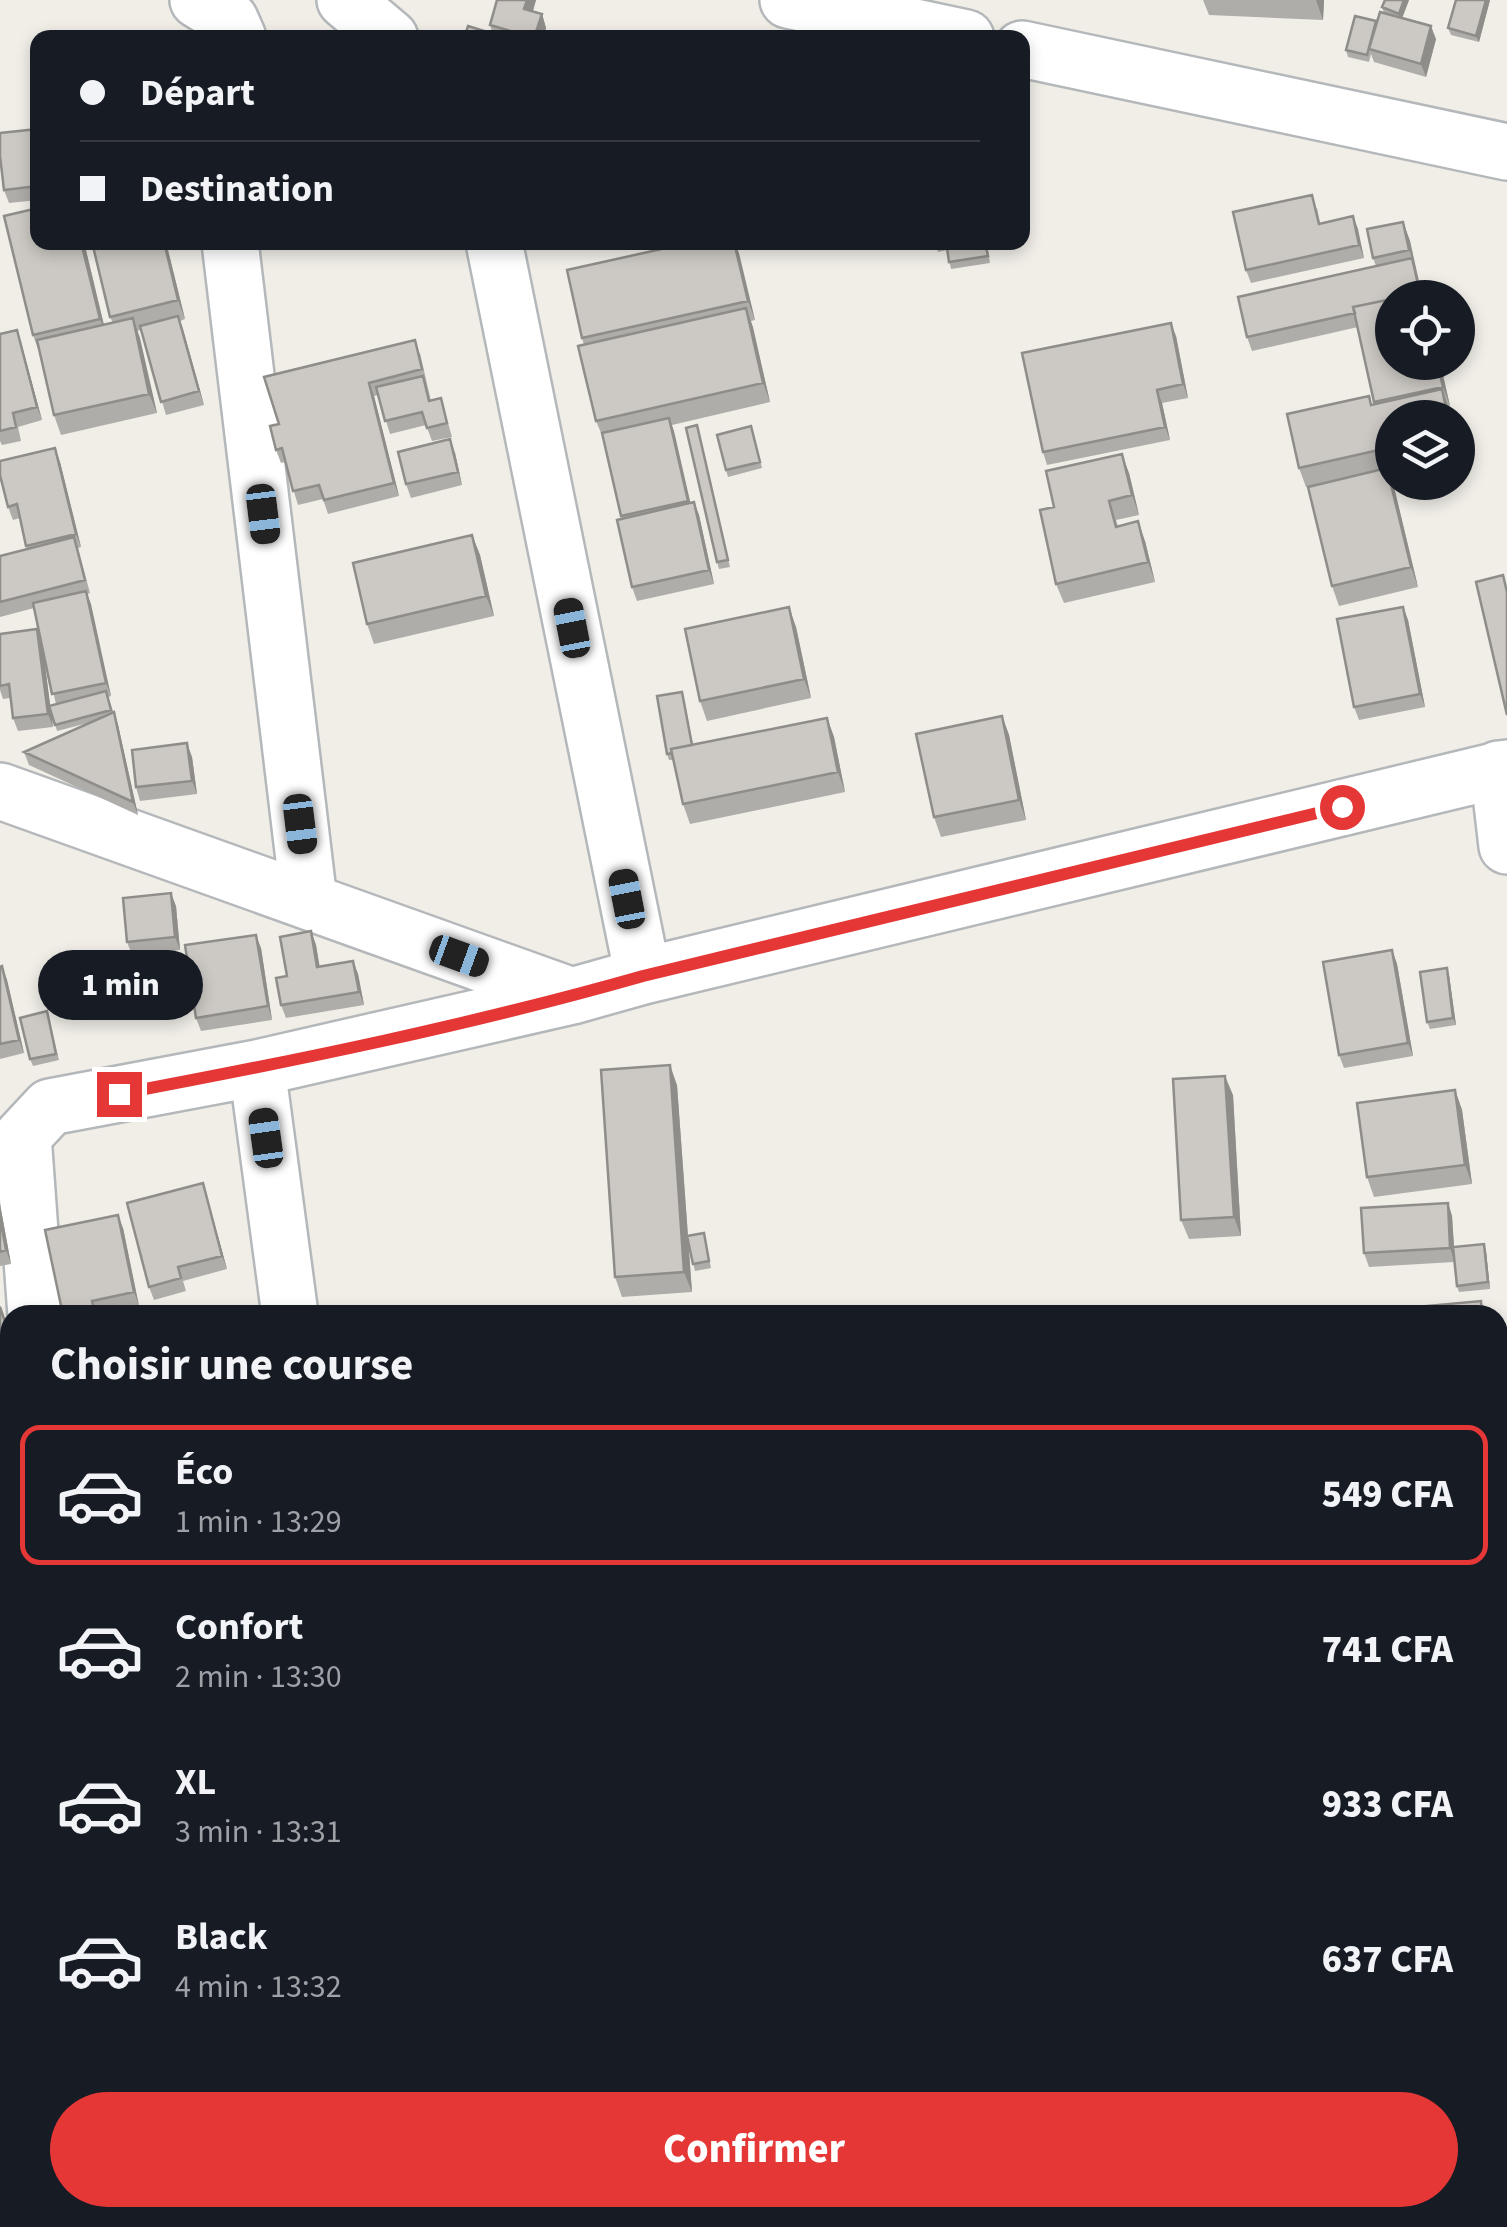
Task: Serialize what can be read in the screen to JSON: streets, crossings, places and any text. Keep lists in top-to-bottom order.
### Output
{
  "page": {
    "banner": ["Départ", "Destination"],
    "bubble": "1 min",
    "heading": "Choisir une course",
    "list": [
      {
        "name": "Éco",
        "note": "1 min · 13:29",
        "value": "549 CFA"
      },
      {
        "name": "Confort",
        "note": "2 min · 13:30",
        "value": "741 CFA"
      },
      {
        "name": "XL",
        "note": "3 min · 13:31",
        "value": "933 CFA"
      },
      {
        "name": "Black",
        "note": "4 min · 13:32",
        "value": "637 CFA"
      }
    ],
    "buttons": "Confirmer"
  }
}
